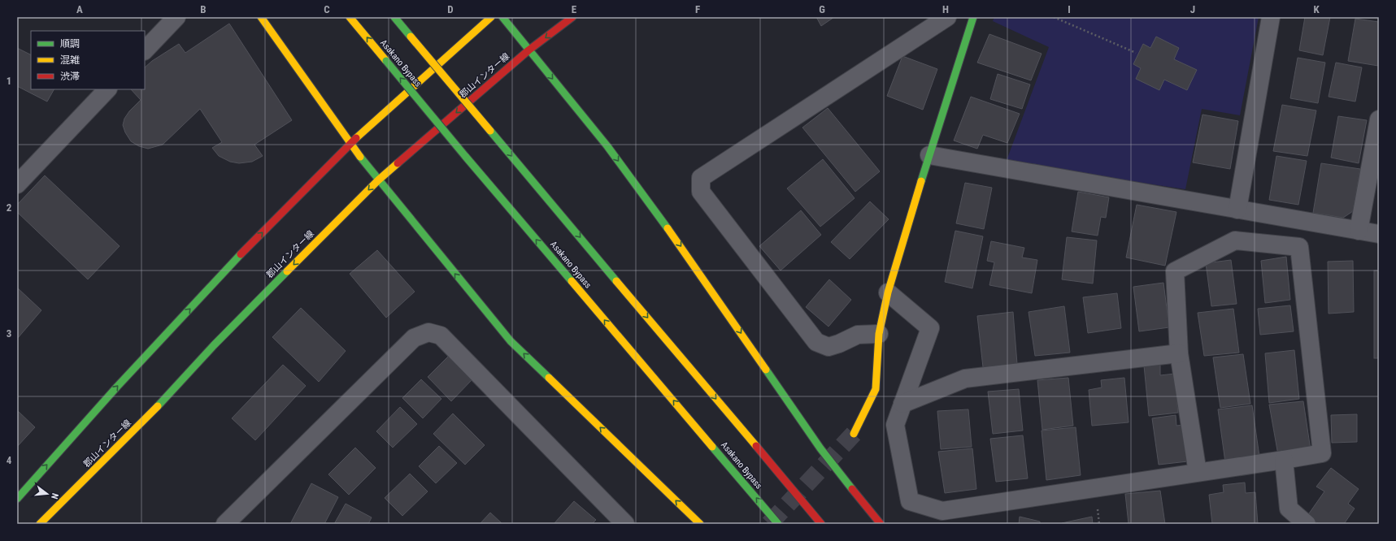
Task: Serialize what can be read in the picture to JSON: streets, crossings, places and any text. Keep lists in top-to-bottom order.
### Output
{
  "streets": {
    "main road": ["Asakano Bypass", "郡山インター線"]
  },
  "legend": ["順調", "混雑", "渋滞"],
  "north": "right",
  "grid": {
    "columns": [
      "A",
      "B",
      "C",
      "D",
      "E",
      "F",
      "G",
      "H",
      "I",
      "J",
      "K"
    ],
    "rows": [
      "1",
      "2",
      "3",
      "4"
    ]
  }
}
